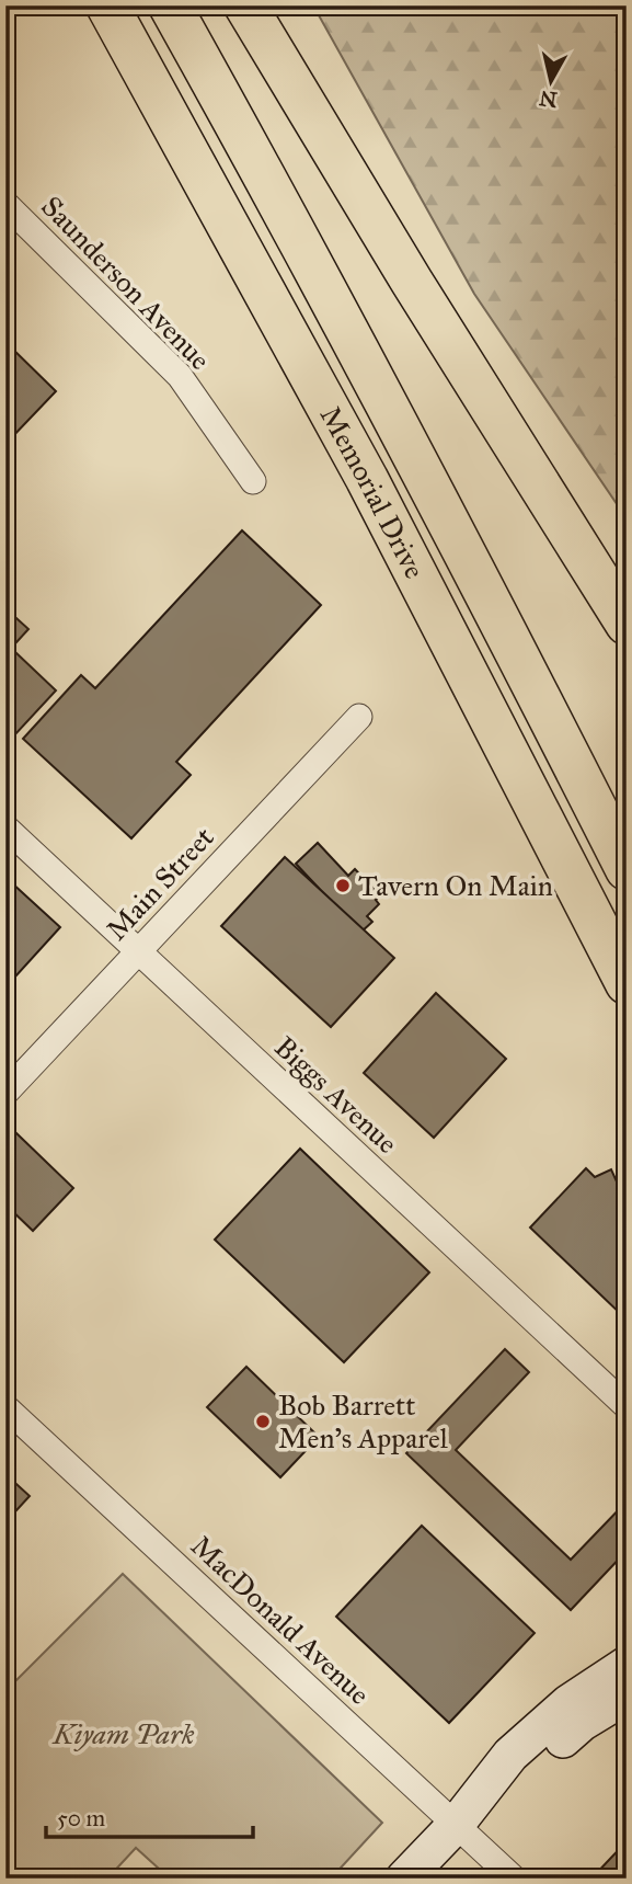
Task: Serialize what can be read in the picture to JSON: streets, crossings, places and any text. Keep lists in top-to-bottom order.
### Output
{
  "streets": {
    "highway": ["Memorial Drive"],
    "street": [
      "Saunderson Avenue",
      "Main Street",
      "Biggs Avenue",
      "MacDonald Avenue"
    ]
  },
  "crossings": [
    ["Main Street", "Biggs Avenue"]
  ],
  "parks": ["Kiyam Park"],
  "places": ["Tavern On Main", "Bob Barrett Men's Apparel"],
  "scale_bar": "50 m",
  "north": "bottom"
}
